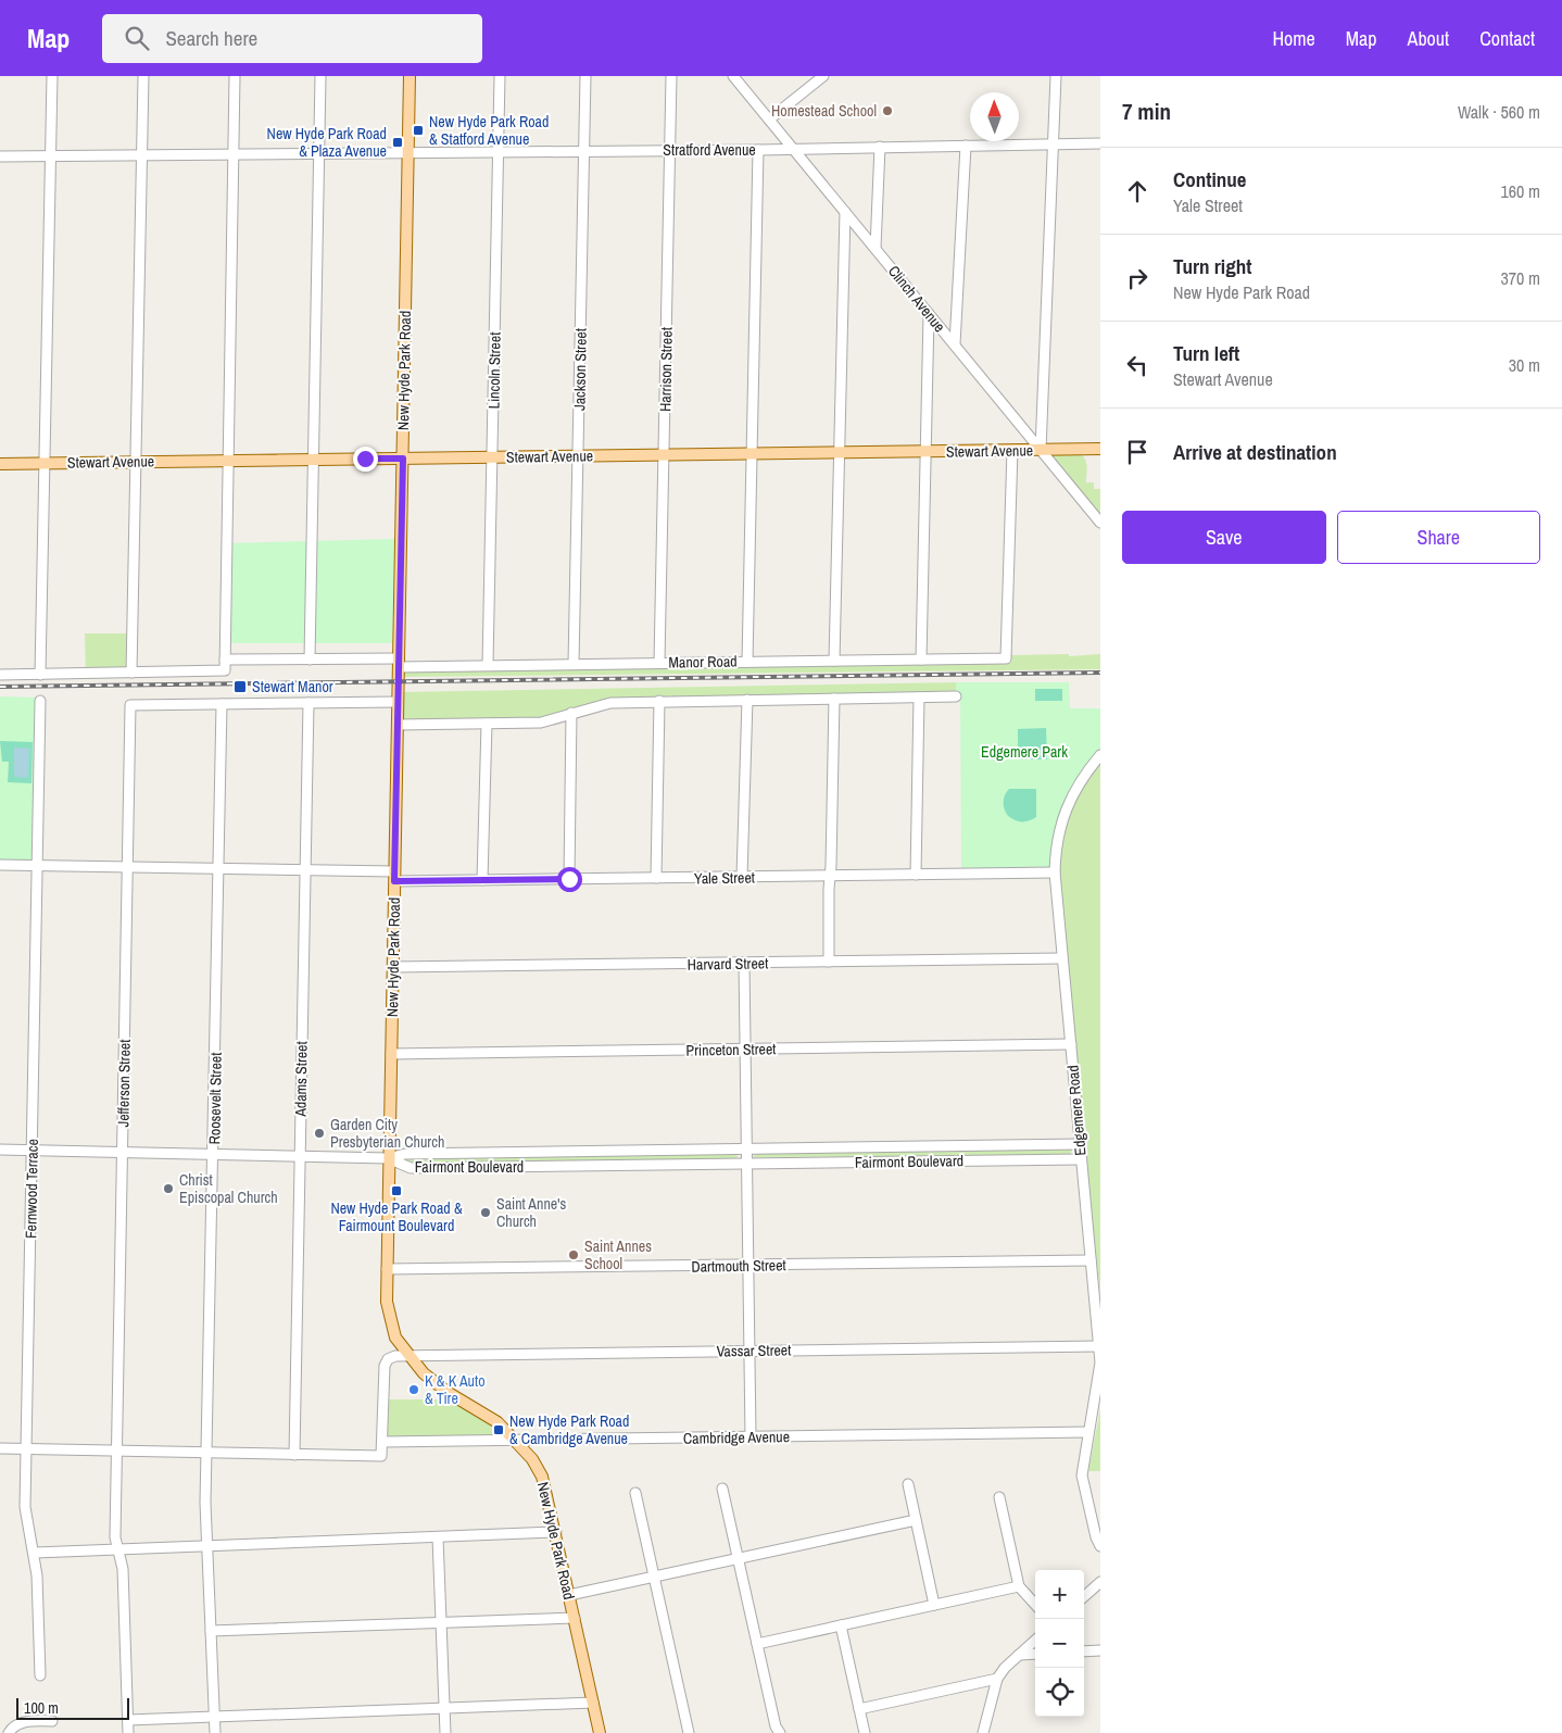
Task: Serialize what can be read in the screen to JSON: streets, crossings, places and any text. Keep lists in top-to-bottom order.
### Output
{
  "streets": {
    "main road": ["New Hyde Park Road", "Stewart Avenue"],
    "street": [
      "Stratford Avenue",
      "Clinch Avenue",
      "Jackson Street",
      "Harrison Street",
      "Lincoln Street",
      "Manor Road",
      "Yale Street",
      "Harvard Street",
      "Princeton Street",
      "Adams Street",
      "Jefferson Street",
      "Roosevelt Street",
      "Edgemere Road",
      "Fairmont Boulevard",
      "Fernwood Terrace",
      "Dartmouth Street",
      "Vassar Street",
      "Cambridge Avenue"
    ]
  },
  "crossings": [
    ["Stratford Avenue", "Clinch Avenue"],
    ["Stratford Avenue", "Jackson Street"],
    ["Stratford Avenue", "Harrison Street"],
    ["Stratford Avenue", "New Hyde Park Road"],
    ["Stratford Avenue", "Lincoln Street"],
    ["Clinch Avenue", "Stewart Avenue"],
    ["Jackson Street", "Stewart Avenue"],
    ["Jackson Street", "Manor Road"],
    ["Harrison Street", "Stewart Avenue"],
    ["Harrison Street", "Manor Road"],
    ["New Hyde Park Road", "Stewart Avenue"],
    ["New Hyde Park Road", "Manor Road"],
    ["New Hyde Park Road", "Yale Street"],
    ["New Hyde Park Road", "Harvard Street"],
    ["New Hyde Park Road", "Princeton Street"],
    ["New Hyde Park Road", "Fairmont Boulevard"],
    ["New Hyde Park Road", "Dartmouth Street"],
    ["New Hyde Park Road", "Vassar Street"],
    ["New Hyde Park Road", "Cambridge Avenue"],
    ["Lincoln Street", "Stewart Avenue"],
    ["Lincoln Street", "Manor Road"],
    ["Stewart Avenue", "Manor Road"],
    ["Yale Street", "Adams Street"],
    ["Yale Street", "Jefferson Street"],
    ["Yale Street", "Roosevelt Street"],
    ["Yale Street", "Edgemere Road"],
    ["Yale Street", "Fernwood Terrace"],
    ["Harvard Street", "Edgemere Road"],
    ["Princeton Street", "Edgemere Road"],
    ["Jefferson Street", "Roosevelt Street"],
    ["Edgemere Road", "Fairmont Boulevard"],
    ["Edgemere Road", "Dartmouth Street"],
    ["Edgemere Road", "Vassar Street"],
    ["Edgemere Road", "Cambridge Avenue"],
    ["Vassar Street", "Cambridge Avenue"]
  ],
  "parks": ["Edgemere Park"],
  "places": {
    "other": [
      "Homestead School",
      "Garden City Presbyterian Church",
      "Christ Episcopal Church",
      "Saint Anne's Church",
      "Saint Annes School",
      "K & K Auto & Tire"
    ],
    "transit": [
      "New Hyde Park Road & Statford Avenue",
      "New Hyde Park Road & Plaza Avenue",
      "Stewart Manor",
      "New Hyde Park Road & Fairmount Boulevard",
      "New Hyde Park Road & Cambridge Avenue"
    ]
  },
  "scale_bar": "100 m",
  "north": "top",
  "page": {
    "header": "Map",
    "search": "Search here",
    "nav": [
      "Home",
      "Map",
      "About",
      "Contact"
    ],
    "heading": ["7 min", "Walk · 560 m"],
    "list": [
      ["Continue", "Yale Street", "160 m"],
      ["Turn right", "New Hyde Park Road", "370 m"],
      ["Turn left", "Stewart Avenue", "30 m"],
      "Arrive at destination"
    ],
    "buttons": ["Save", "Share"],
    "map_buttons": ["+", "−"],
    "scale": "100 m"
  }
}
